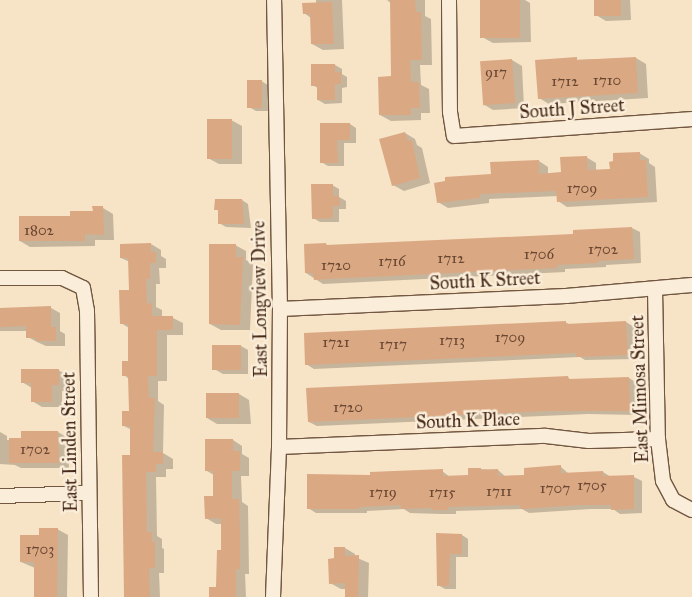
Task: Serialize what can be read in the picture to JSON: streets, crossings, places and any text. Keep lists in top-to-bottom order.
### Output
{
  "streets": {
    "street": [
      "South J Street",
      "South K Street",
      "East Longview Drive",
      "East Mimosa Street",
      "South K Place",
      "East Linden Street"
    ]
  },
  "crossings": [
    ["South K Street", "East Longview Drive"],
    ["South K Street", "East Mimosa Street"],
    ["East Longview Drive", "South K Place"],
    ["East Mimosa Street", "South K Place"]
  ],
  "house_numbers": [
    "917",
    "1710",
    "1712",
    "1709",
    "1802",
    "1702",
    "1706",
    "1712",
    "1716",
    "1720",
    "1709",
    "1713",
    "1721",
    "1717",
    "1720",
    "1702",
    "1705",
    "1707",
    "1711",
    "1719",
    "1715",
    "1703"
  ]
}
